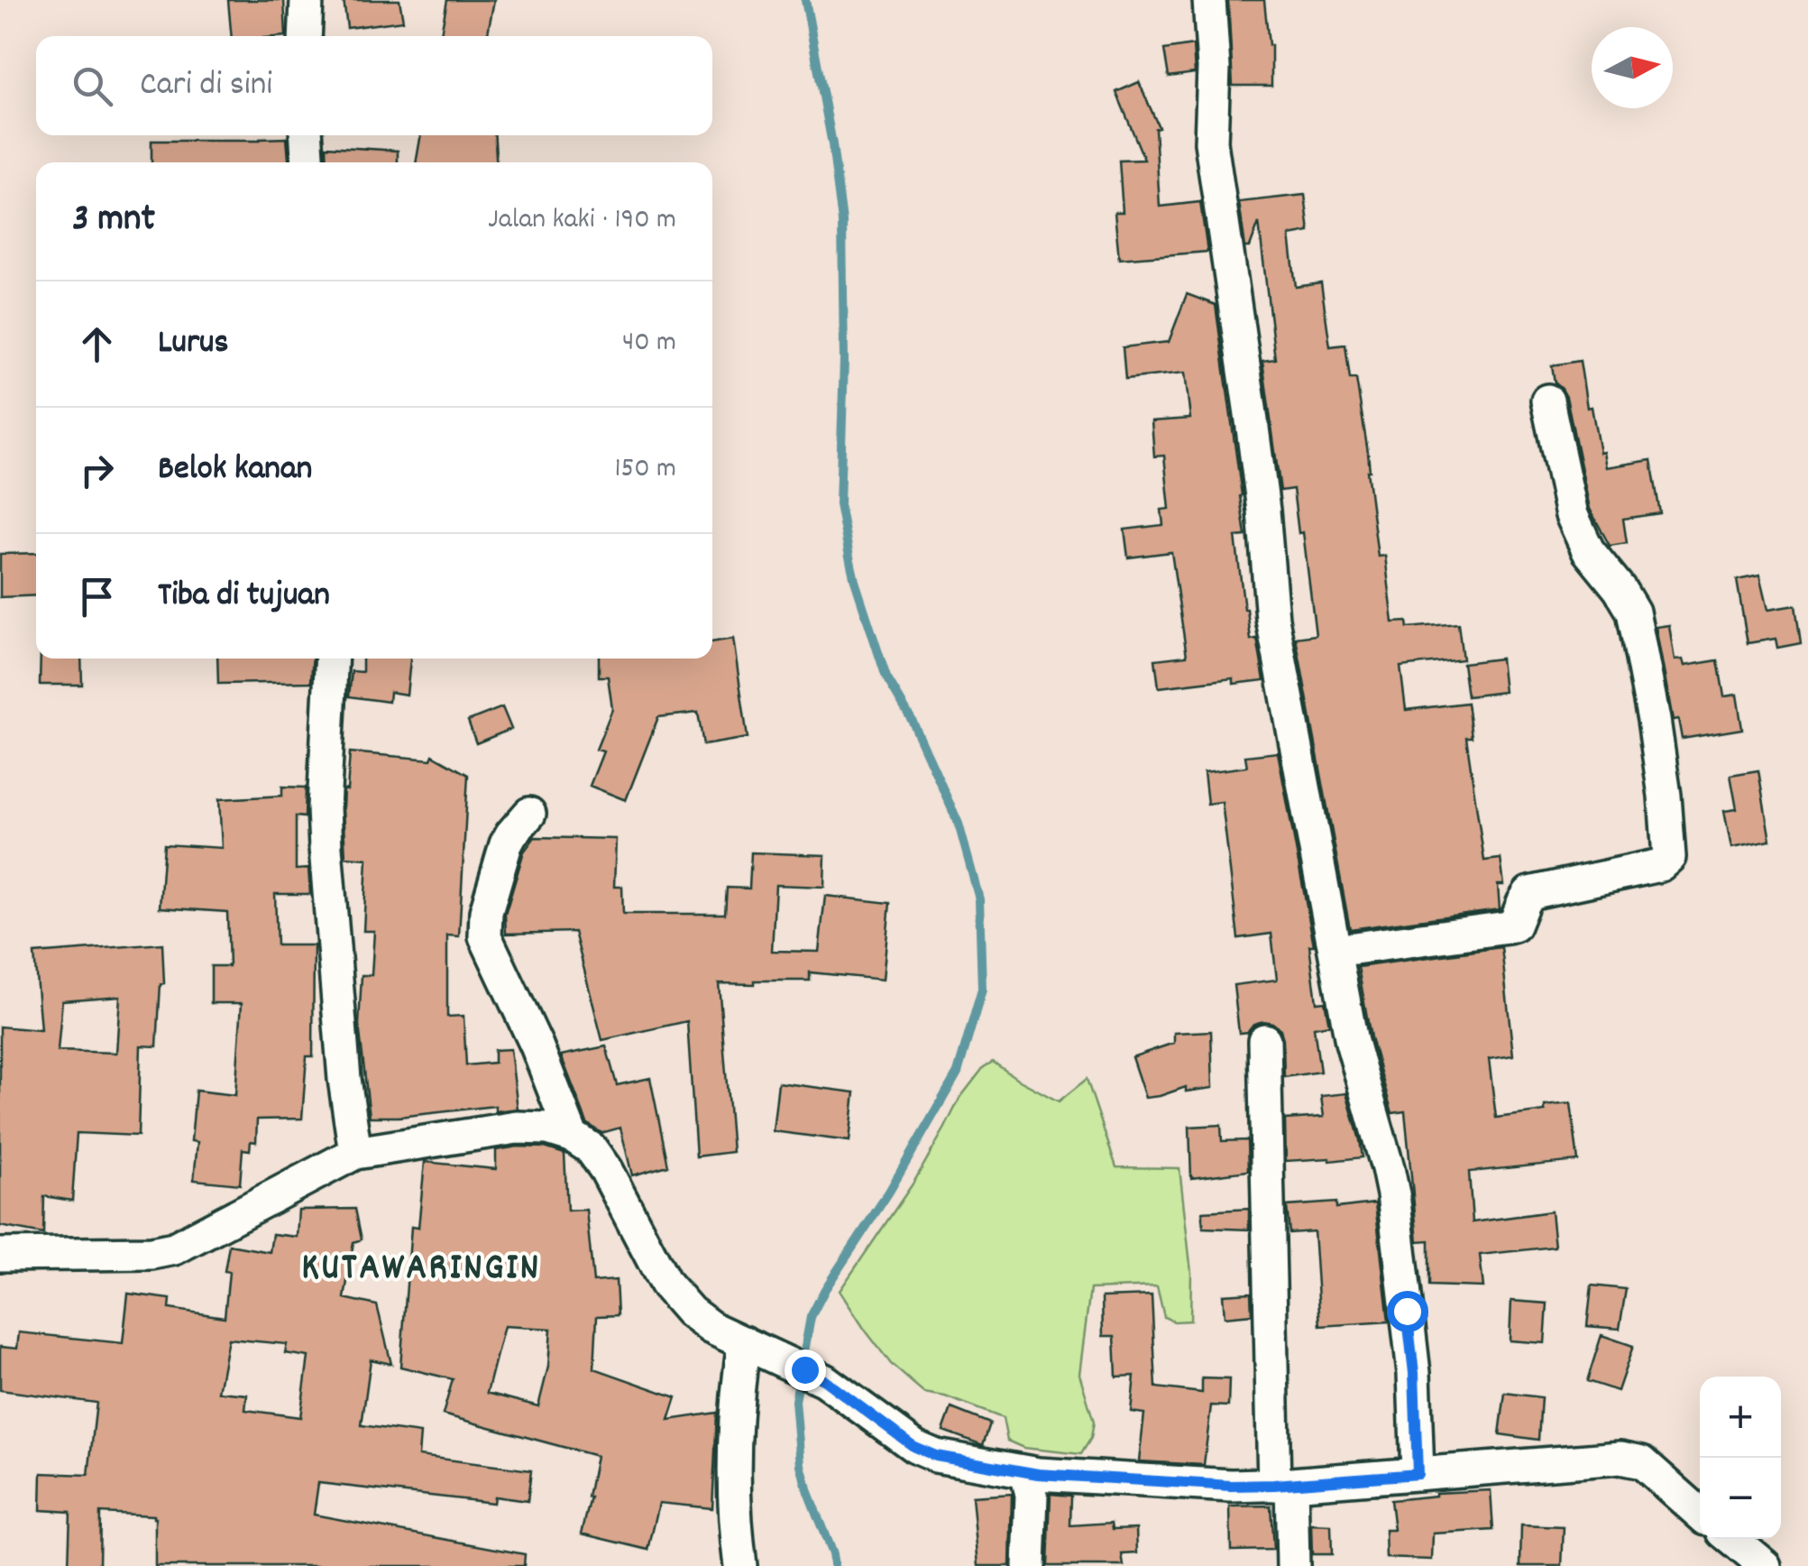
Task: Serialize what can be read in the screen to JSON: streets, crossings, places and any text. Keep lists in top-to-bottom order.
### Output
{
  "districts": ["KUTAWARINGIN"],
  "north": "right",
  "page": {
    "search": "Cari di sini",
    "heading": ["3 mnt", "Jalan kaki · 190 m"],
    "list": [
      ["Lurus", "40 m"],
      ["Belok kanan", "150 m"],
      "Tiba di tujuan"
    ],
    "map_buttons": ["+", "−"]
  }
}
